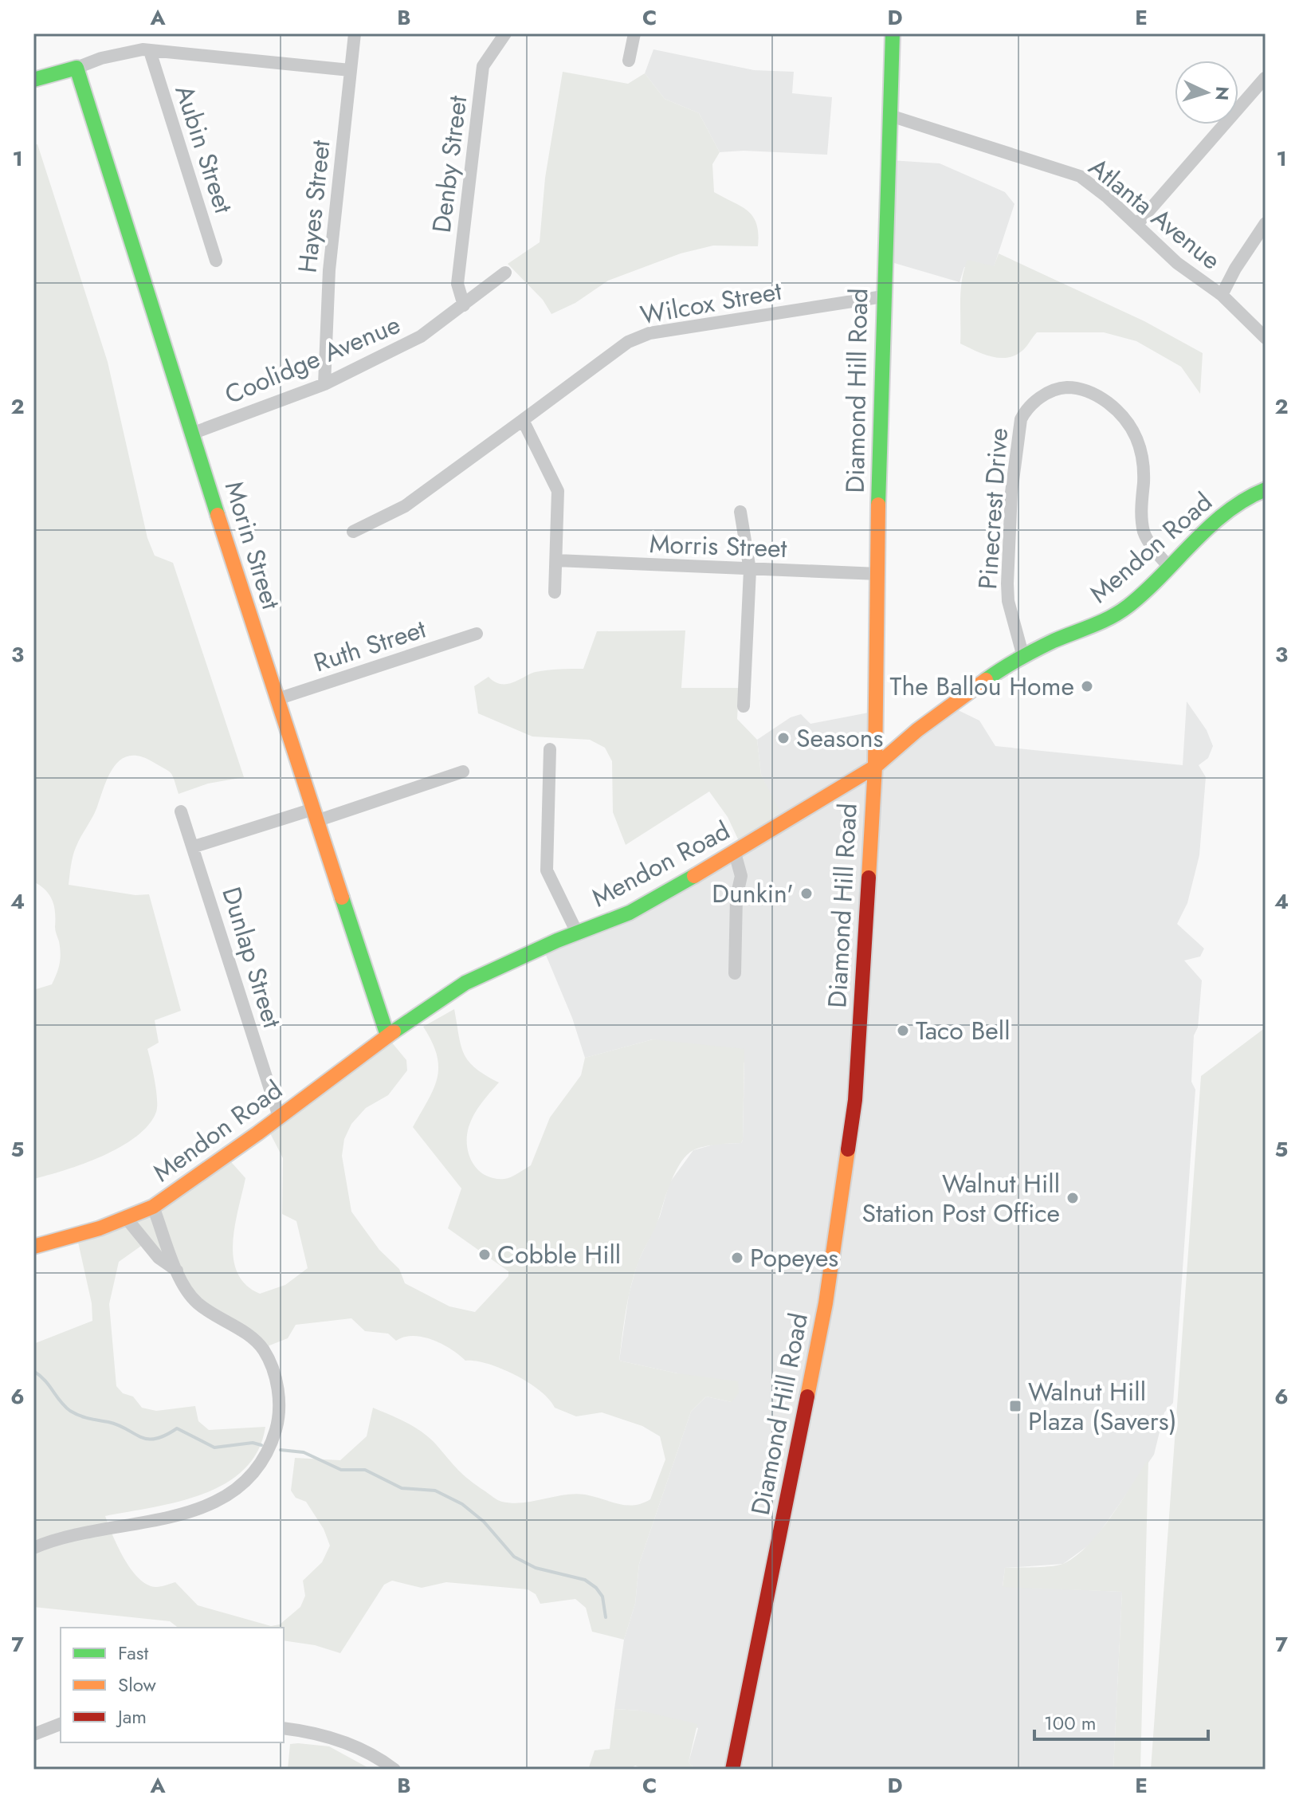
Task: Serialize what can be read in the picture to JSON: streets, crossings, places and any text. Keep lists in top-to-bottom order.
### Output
{
  "streets": {
    "main road": ["Diamond Hill Road", "Morin Street", "Mendon Road"],
    "street": [
      "Aubin Street",
      "Denby Street",
      "Hayes Street",
      "Atlanta Avenue",
      "Wilcox Street",
      "Coolidge Avenue",
      "Pinecrest Drive",
      "Morris Street",
      "Ruth Street",
      "Dunlap Street"
    ]
  },
  "crossings": [
    ["Denby Street", "Coolidge Avenue"],
    ["Hayes Street", "Coolidge Avenue"],
    ["Atlanta Avenue", "Diamond Hill Road"],
    ["Wilcox Street", "Diamond Hill Road"],
    ["Coolidge Avenue", "Morin Street"],
    ["Diamond Hill Road", "Morris Street"],
    ["Diamond Hill Road", "Mendon Road"],
    ["Pinecrest Drive", "Mendon Road"],
    ["Morin Street", "Mendon Road"],
    ["Morin Street", "Ruth Street"],
    ["Mendon Road", "Dunlap Street"]
  ],
  "places": {
    "other": [
      "The Ballou Home",
      "Seasons",
      "Dunkin'",
      "Taco Bell",
      "Walnut Hill Station Post Office",
      "Cobble Hill",
      "Popeyes"
    ],
    "transit": ["Walnut Hill Plaza (Savers)"]
  },
  "legend": ["Fast", "Slow", "Jam"],
  "scale_bar": "100 m",
  "north": "right",
  "grid": {
    "columns": [
      "A",
      "B",
      "C",
      "D",
      "E"
    ],
    "rows": [
      "1",
      "2",
      "3",
      "4",
      "5",
      "6",
      "7"
    ]
  }
}
